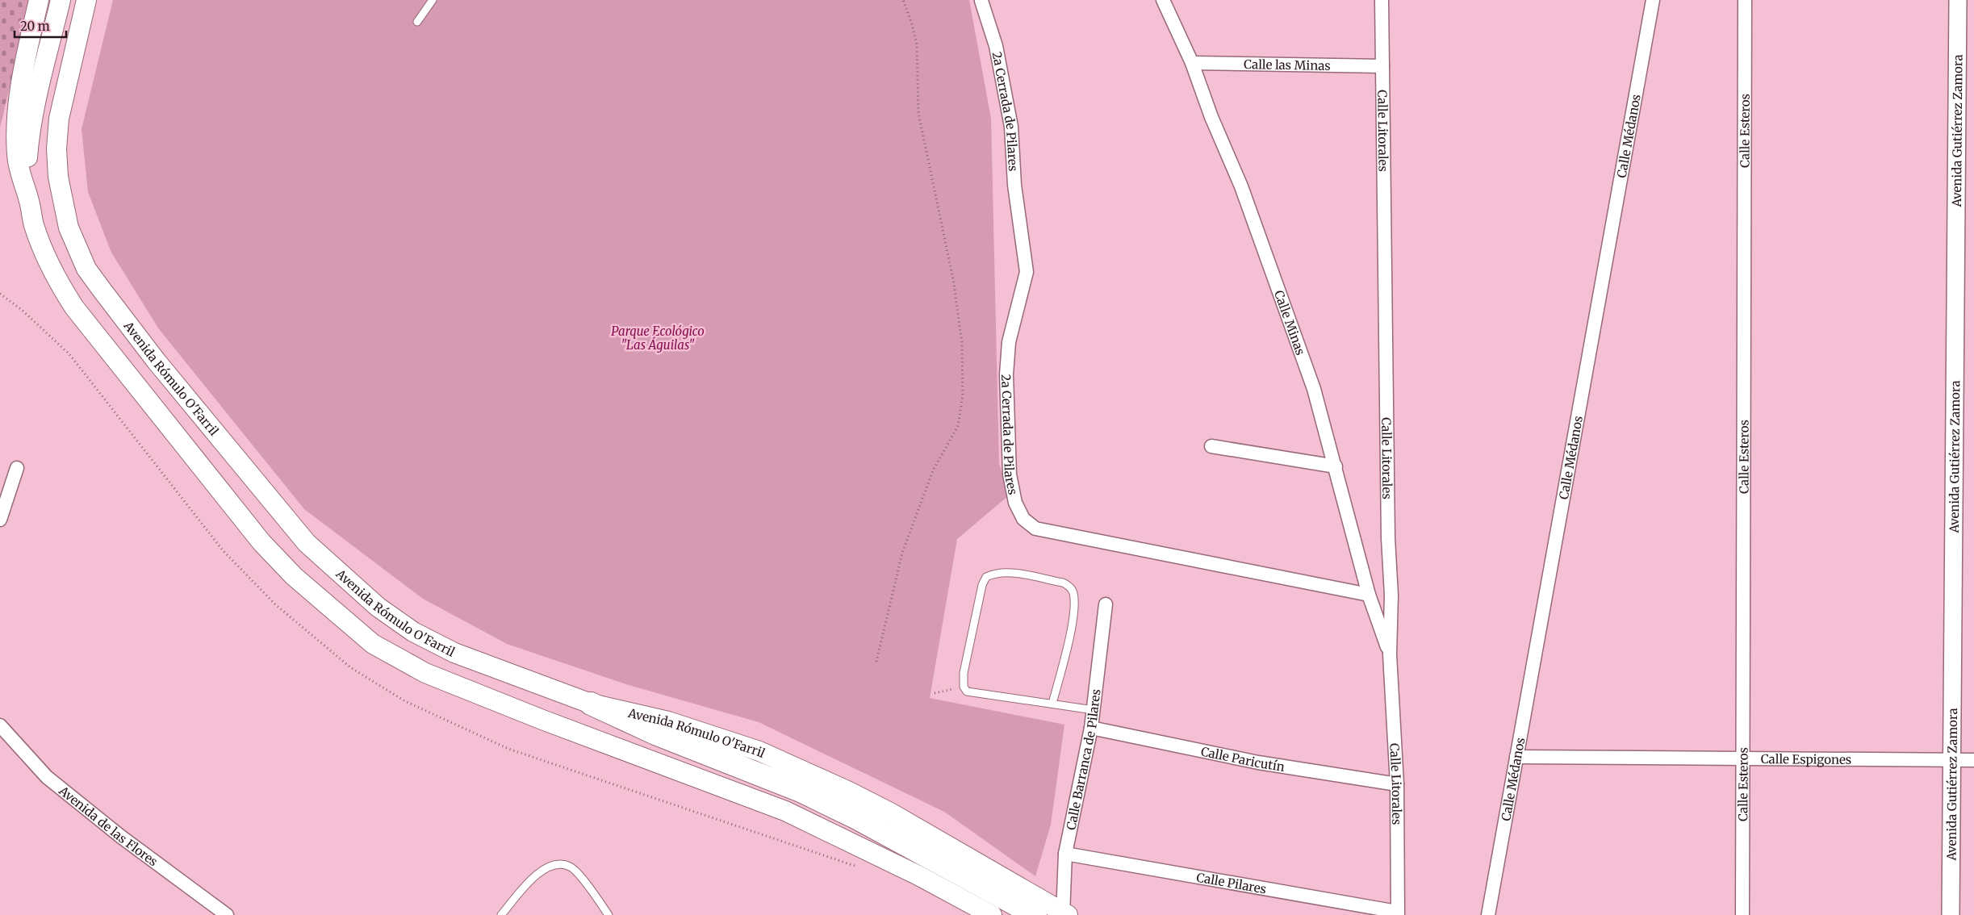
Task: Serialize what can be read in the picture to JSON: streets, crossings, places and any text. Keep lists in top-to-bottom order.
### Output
{
  "streets": {
    "main road": ["Avenida Rómulo O'Farril"],
    "street": [
      "Calle las Minas",
      "2a Cerrada de Pilares",
      "Calle Litorales",
      "Calle Esteros",
      "Avenida Gutiérrez Zamora",
      "Calle Médanos",
      "Calle Minas",
      "Calle Paricutín",
      "Calle Espigones",
      "Calle Barranca de Pilares",
      "Avenida de las Flores",
      "Calle Pilares"
    ]
  },
  "crossings": [
    ["Calle las Minas", "Calle Litorales"],
    ["Calle las Minas", "Calle Minas"],
    ["2a Cerrada de Pilares", "Calle Minas"],
    ["Calle Litorales", "Calle Minas"],
    ["Calle Litorales", "Calle Paricutín"],
    ["Calle Litorales", "Calle Pilares"],
    ["Calle Esteros", "Calle Espigones"],
    ["Avenida Gutiérrez Zamora", "Calle Espigones"],
    ["Calle Médanos", "Calle Espigones"],
    ["Avenida Rómulo O'Farril", "Calle Barranca de Pilares"],
    ["Calle Paricutín", "Calle Barranca de Pilares"],
    ["Calle Barranca de Pilares", "Calle Pilares"]
  ],
  "parks": ["Parque Ecológico \"Las Águilas\""],
  "scale_bar": "20 m"
}
